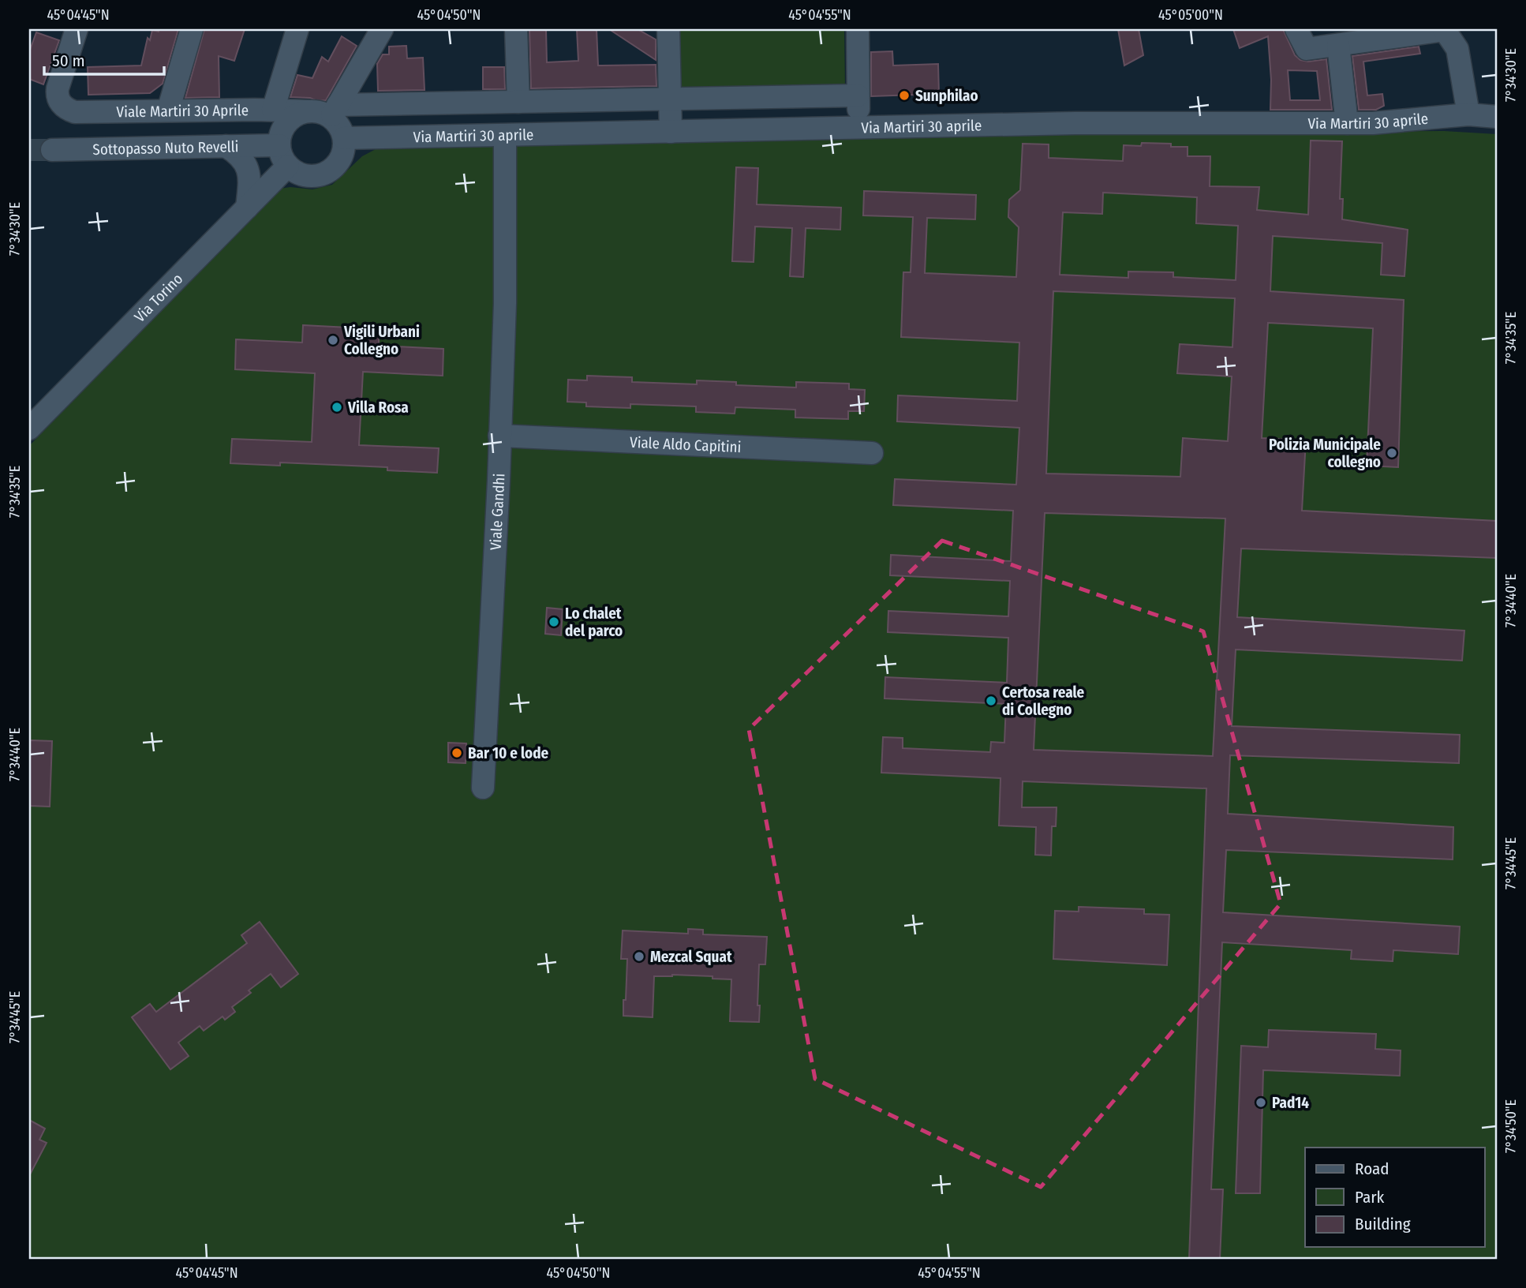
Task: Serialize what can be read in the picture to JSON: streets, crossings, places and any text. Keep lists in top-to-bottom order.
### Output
{
  "streets": {
    "street": [
      "Viale Martiri 30 Aprile",
      "Via Martiri 30 aprile",
      "Sottopasso Nuto Revelli",
      "Via Torino",
      "Viale Aldo Capitini",
      "Viale Gandhi"
    ]
  },
  "crossings": [
    ["Viale Martiri 30 Aprile", "Via Martiri 30 aprile"],
    ["Viale Martiri 30 Aprile", "Sottopasso Nuto Revelli"],
    ["Viale Martiri 30 Aprile", "Via Torino"],
    ["Via Martiri 30 aprile", "Sottopasso Nuto Revelli"],
    ["Via Martiri 30 aprile", "Via Torino"],
    ["Via Martiri 30 aprile", "Viale Gandhi"],
    ["Sottopasso Nuto Revelli", "Via Torino"],
    ["Viale Aldo Capitini", "Viale Gandhi"]
  ],
  "places": [
    "Sunphilao",
    "Vigili Urbani Collegno",
    "Villa Rosa",
    "Polizia Municipale collegno",
    "Lo chalet del parco",
    "Certosa reale di Collegno",
    "Bar 10 e lode",
    "Mezcal Squat",
    "Pad14"
  ],
  "legend": ["Road", "Park", "Building"],
  "scale_bar": "50 m",
  "coordinates": [
    "45°04'45\"N",
    "45°04'50\"N",
    "45°04'55\"N",
    "45°05'00\"N",
    "7°34'30\"E",
    "7°34'35\"E",
    "7°34'40\"E",
    "7°34'45\"E",
    "7°34'50\"E"
  ]
}
